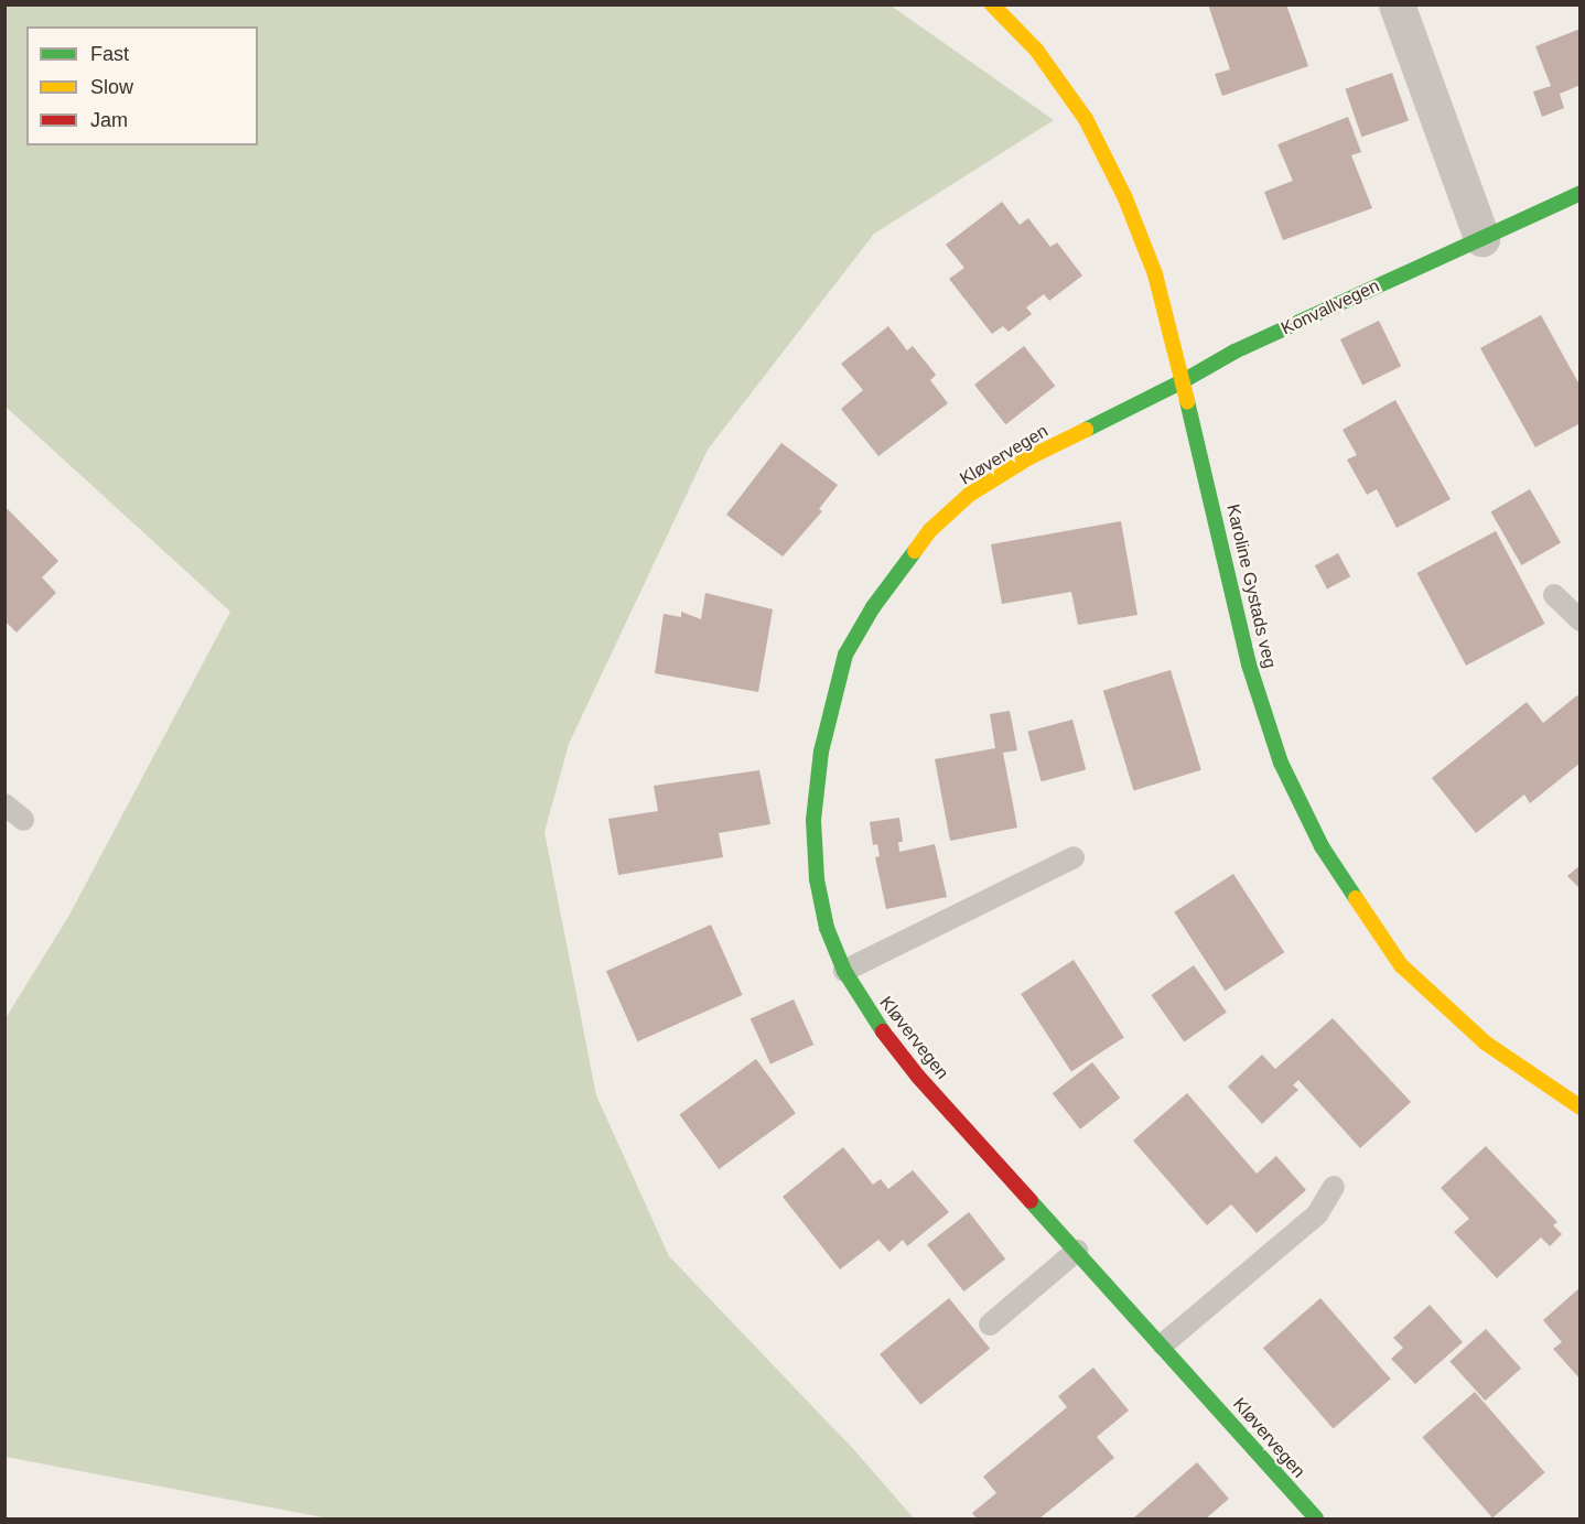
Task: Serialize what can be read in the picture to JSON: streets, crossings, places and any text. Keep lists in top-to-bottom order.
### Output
{
  "streets": {
    "street": ["Konvallvegen", "Kløvervegen", "Karoline Gystads veg"]
  },
  "crossings": [
    ["Konvallvegen", "Kløvervegen"],
    ["Konvallvegen", "Karoline Gystads veg"],
    ["Kløvervegen", "Karoline Gystads veg"]
  ],
  "legend": ["Fast", "Slow", "Jam"]
}
